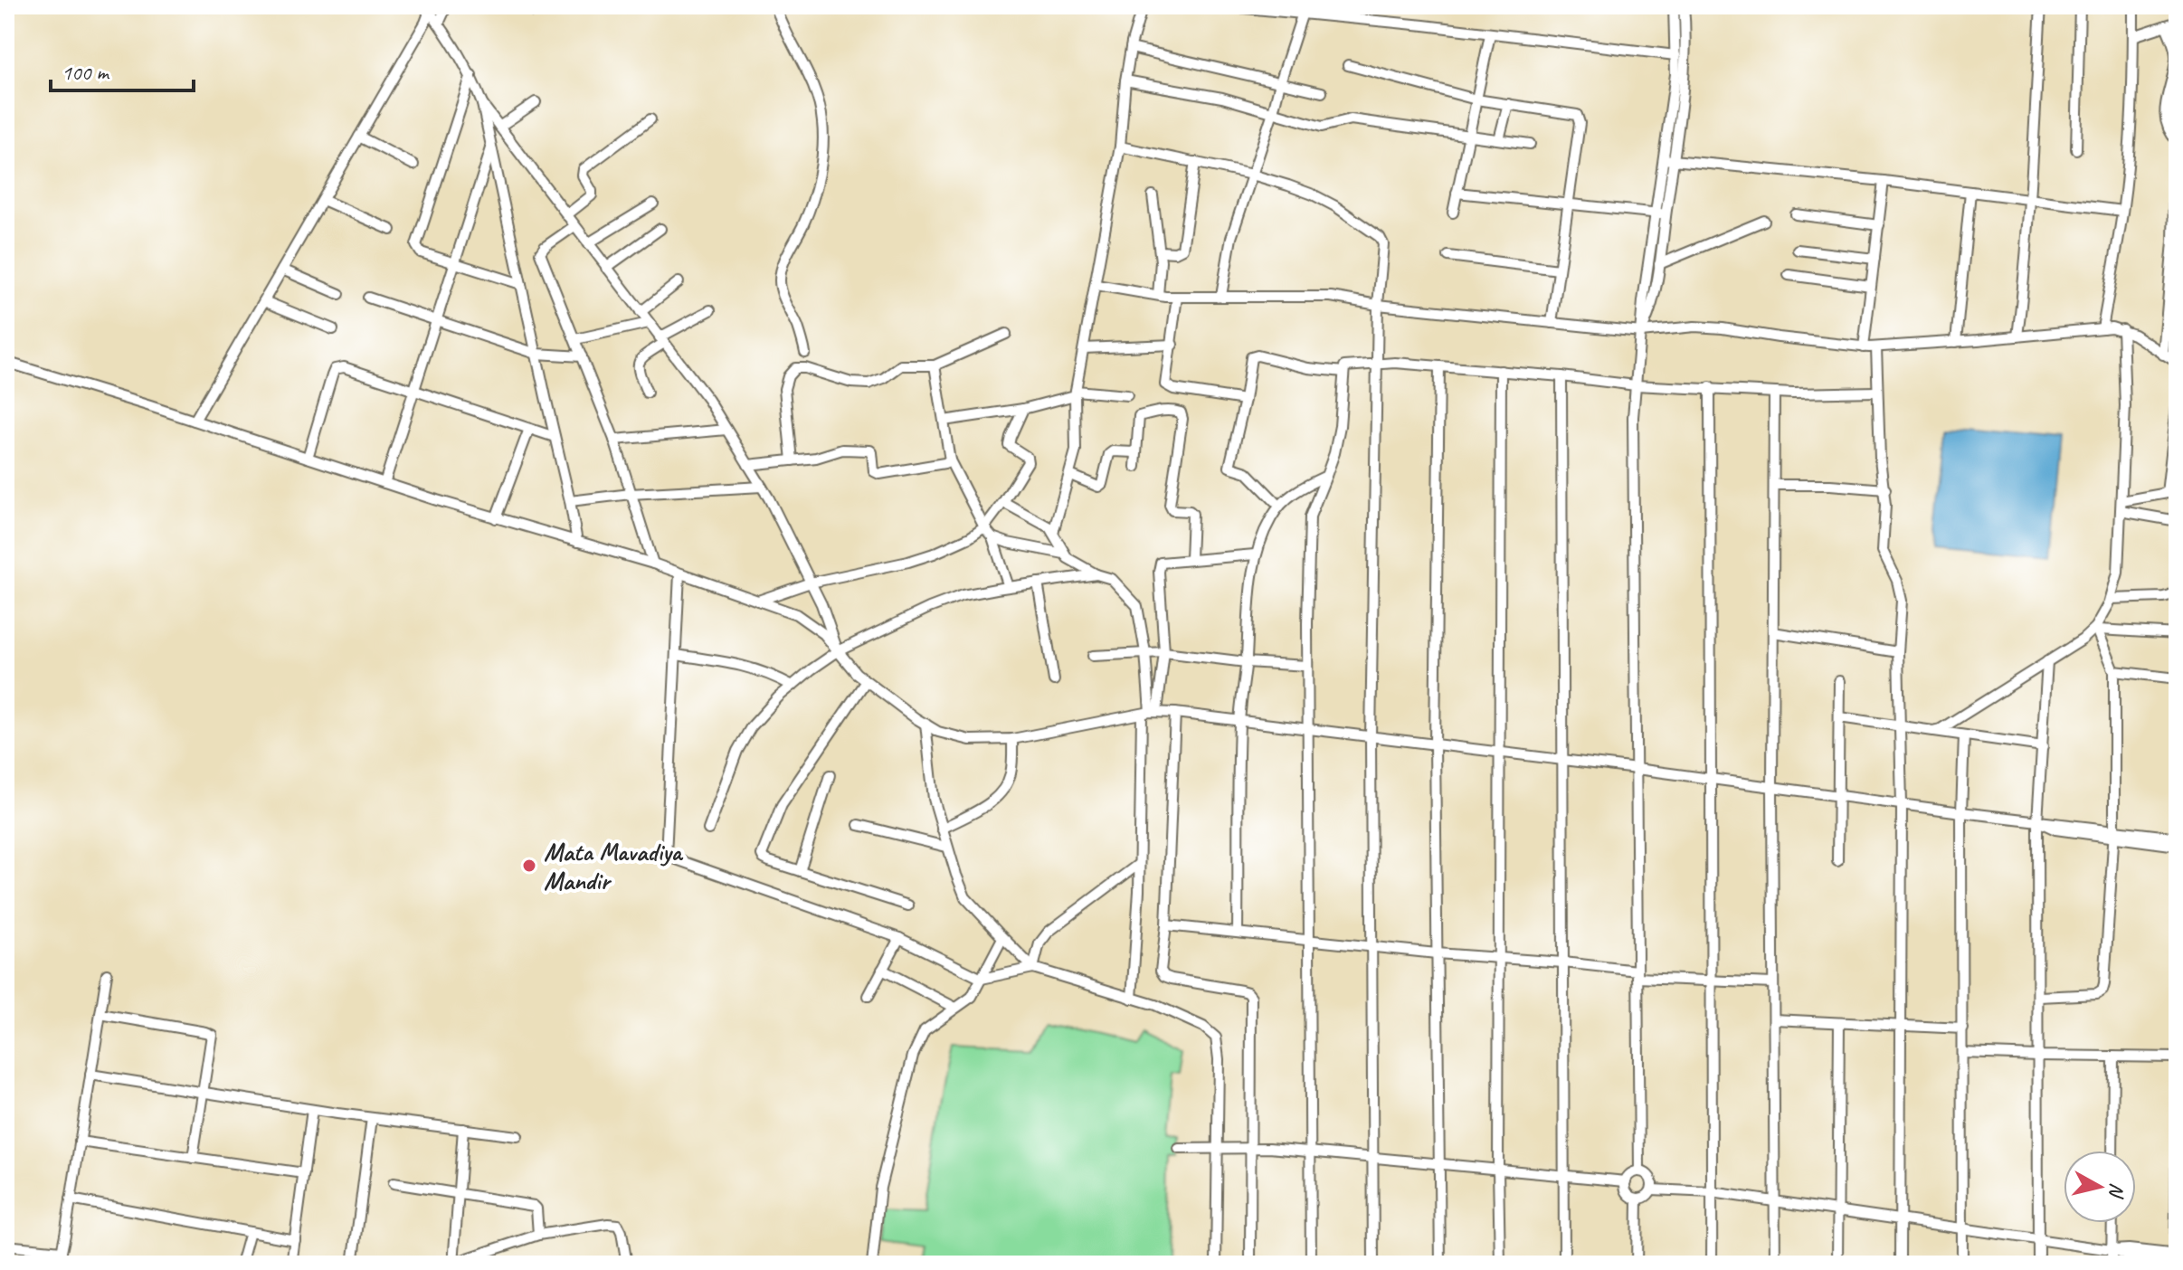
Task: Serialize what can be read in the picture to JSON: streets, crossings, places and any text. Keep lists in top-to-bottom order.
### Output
{
  "places": ["Mata Mavadiya Mandir"],
  "scale_bar": "100 m",
  "north": "right"
}
